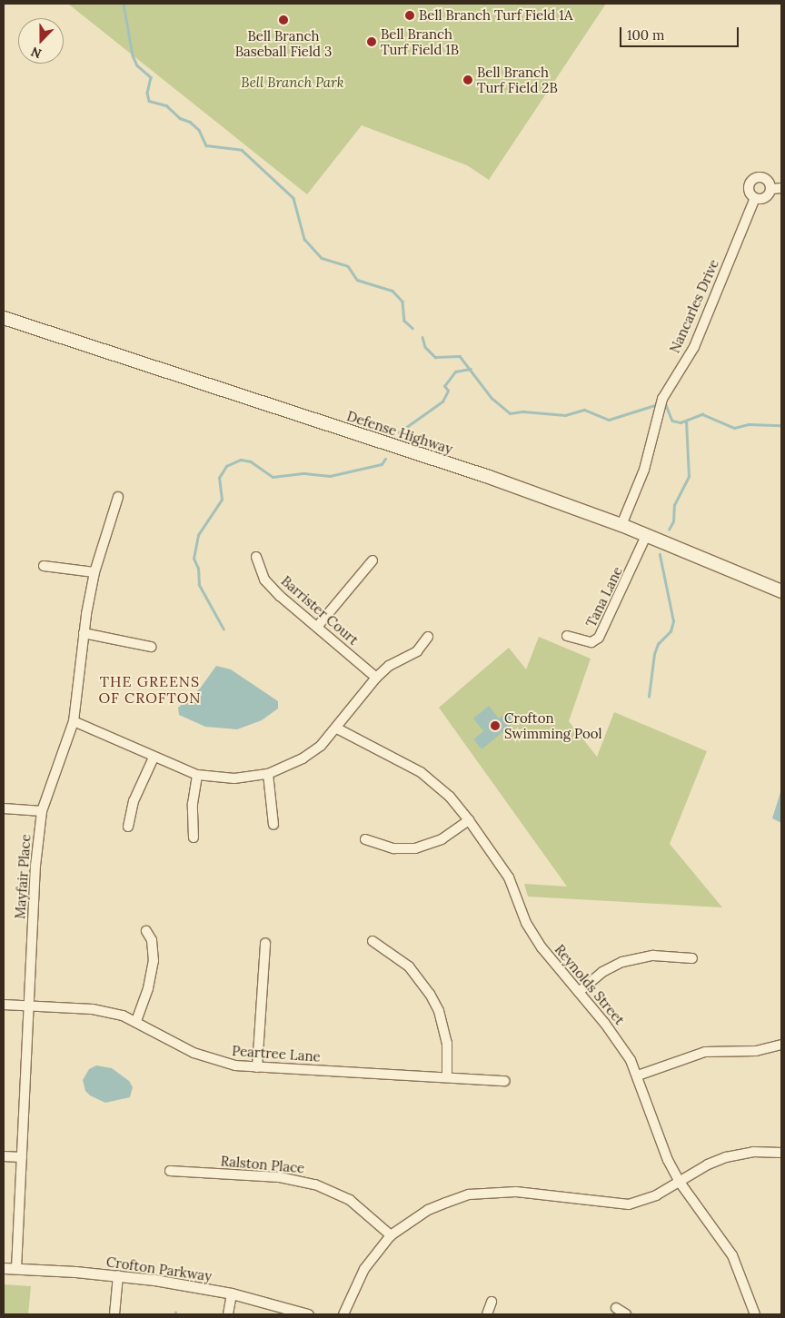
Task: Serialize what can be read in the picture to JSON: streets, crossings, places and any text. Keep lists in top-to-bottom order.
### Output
{
  "streets": {
    "main road": ["Defense Highway"],
    "street": [
      "Nancarles Drive",
      "Tana Lane",
      "Barrister Court",
      "Mayfair Place",
      "Reynolds Street",
      "Peartree Lane",
      "Ralston Place",
      "Crofton Parkway"
    ]
  },
  "crossings": [
    ["Nancarles Drive", "Defense Highway"],
    ["Defense Highway", "Tana Lane"],
    ["Mayfair Place", "Peartree Lane"],
    ["Mayfair Place", "Crofton Parkway"]
  ],
  "districts": ["THE GREENS OF CROFTON"],
  "parks": ["Bell Branch Park"],
  "places": [
    "Bell Branch Turf Field 1A",
    "Bell Branch Baseball Field 3",
    "Bell Branch Turf Field 1B",
    "Bell Branch Turf Field 2B",
    "Crofton Swimming Pool"
  ],
  "scale_bar": "100 m",
  "north": "bottom"
}
